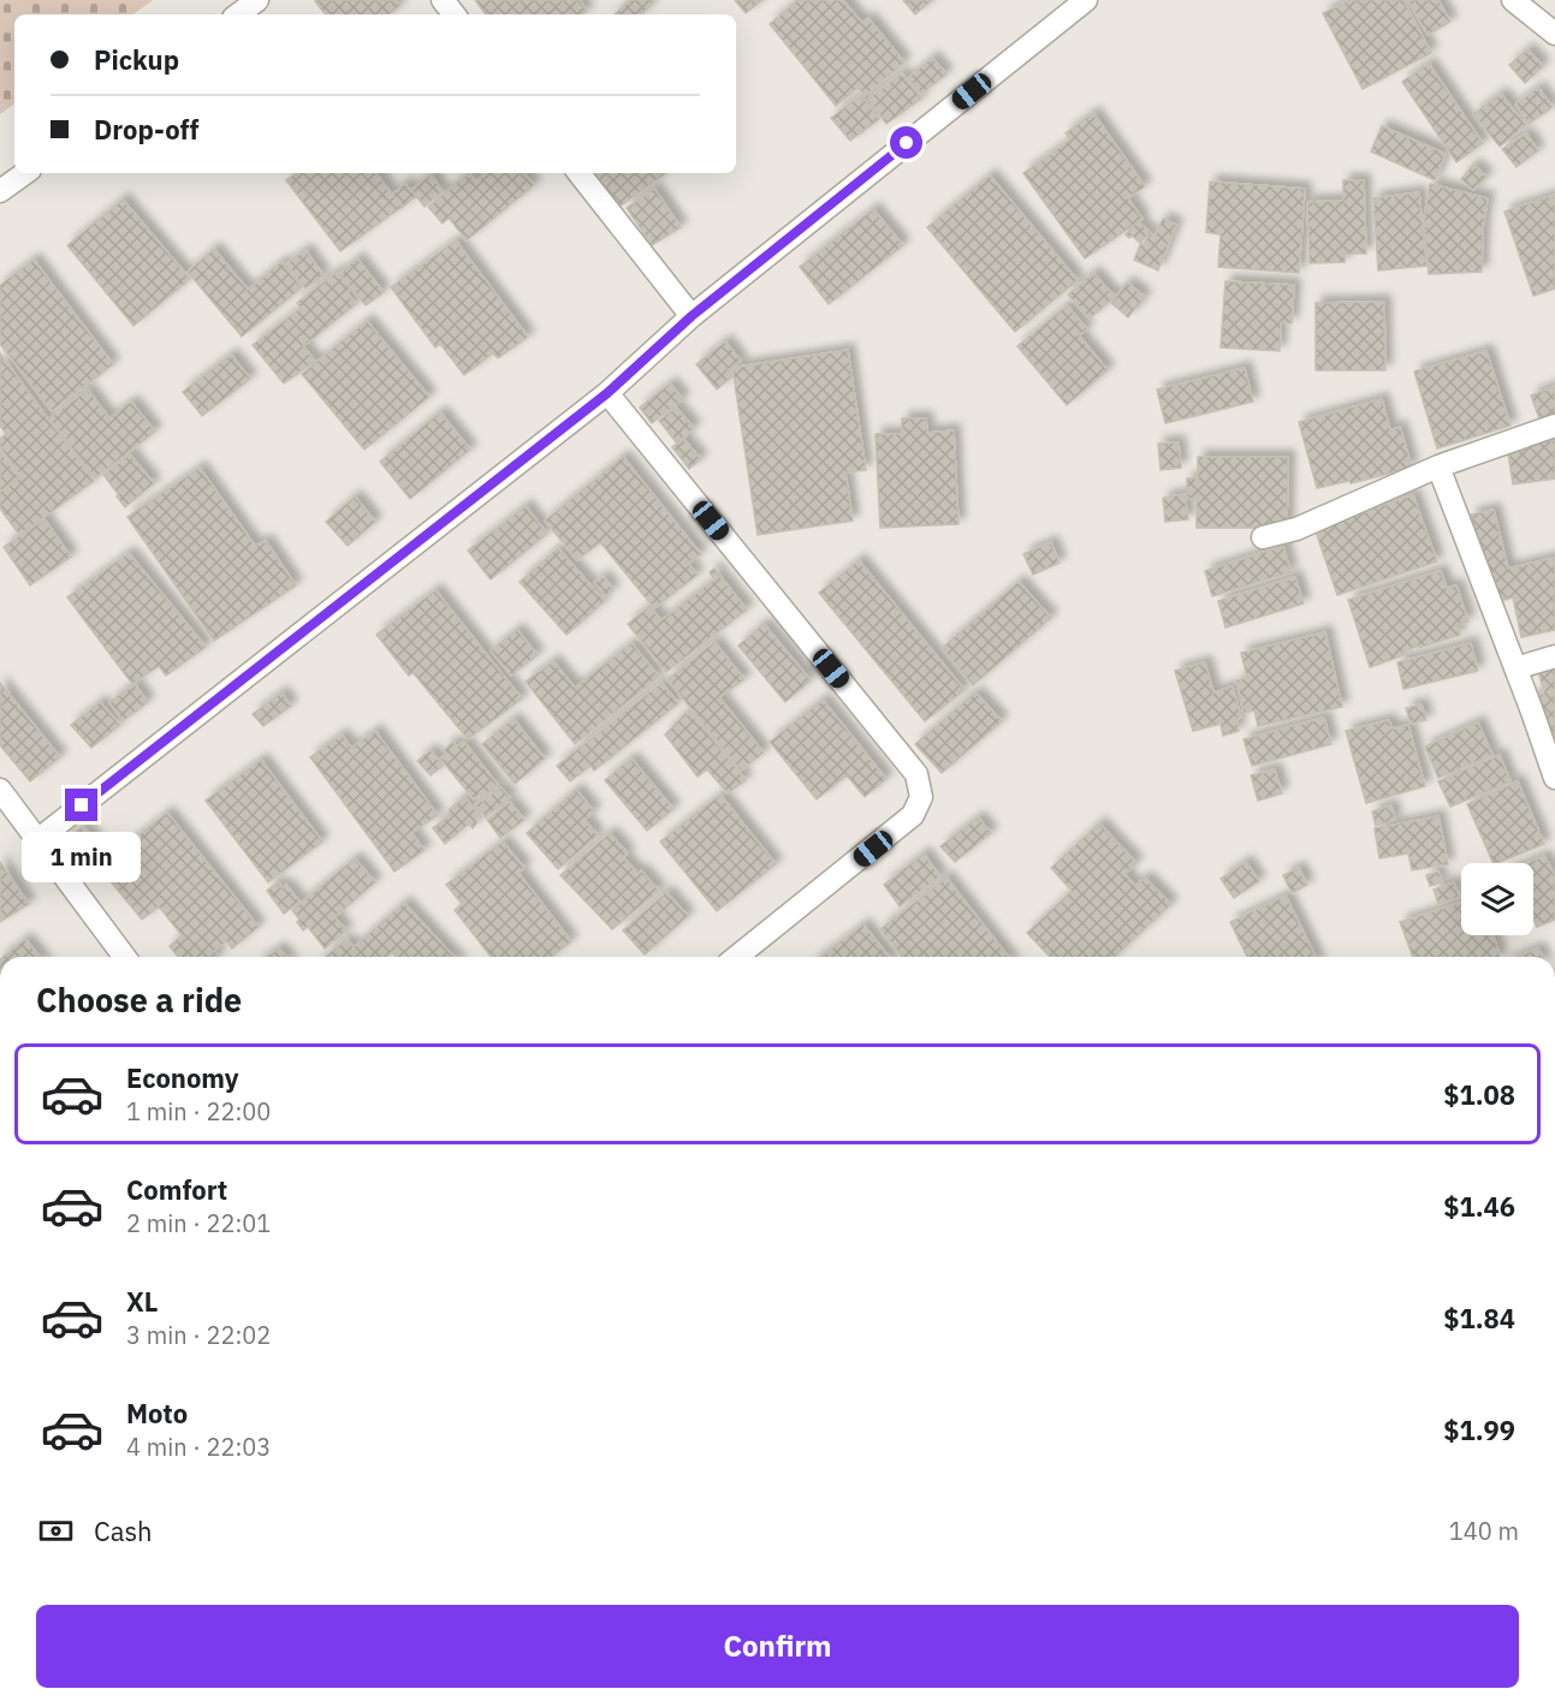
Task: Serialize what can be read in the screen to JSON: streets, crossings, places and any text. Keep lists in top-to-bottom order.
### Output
{
  "page": {
    "banner": ["Pickup", "Drop-off"],
    "bubble": "1 min",
    "heading": "Choose a ride",
    "list": [
      {
        "name": "Economy",
        "note": "1 min · 22:00",
        "value": "$1.08"
      },
      {
        "name": "Comfort",
        "note": "2 min · 22:01",
        "value": "$1.46"
      },
      {
        "name": "XL",
        "note": "3 min · 22:02",
        "value": "$1.84"
      },
      {
        "name": "Moto",
        "note": "4 min · 22:03",
        "value": "$1.99"
      }
    ],
    "pay": ["Cash", "140 m"],
    "buttons": "Confirm"
  }
}
